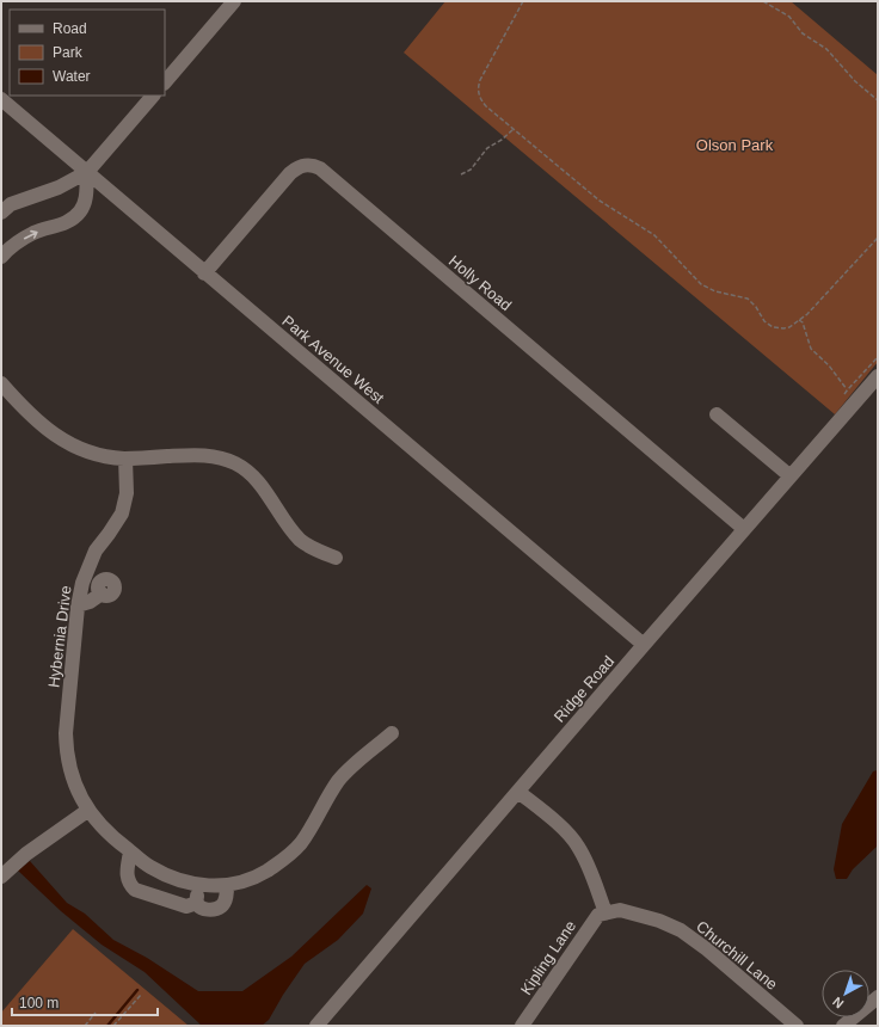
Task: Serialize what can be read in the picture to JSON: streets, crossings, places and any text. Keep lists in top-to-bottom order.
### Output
{
  "streets": {
    "street": [
      "Holly Road",
      "Park Avenue West",
      "Hybernia Drive",
      "Ridge Road",
      "Churchill Lane",
      "Kipling Lane"
    ]
  },
  "crossings": [
    ["Holly Road", "Park Avenue West"],
    ["Holly Road", "Ridge Road"],
    ["Park Avenue West", "Ridge Road"],
    ["Churchill Lane", "Kipling Lane"]
  ],
  "parks": ["Olson Park"],
  "legend": ["Road", "Park", "Water"],
  "scale_bar": "100 m",
  "north": "bottom left"
}
